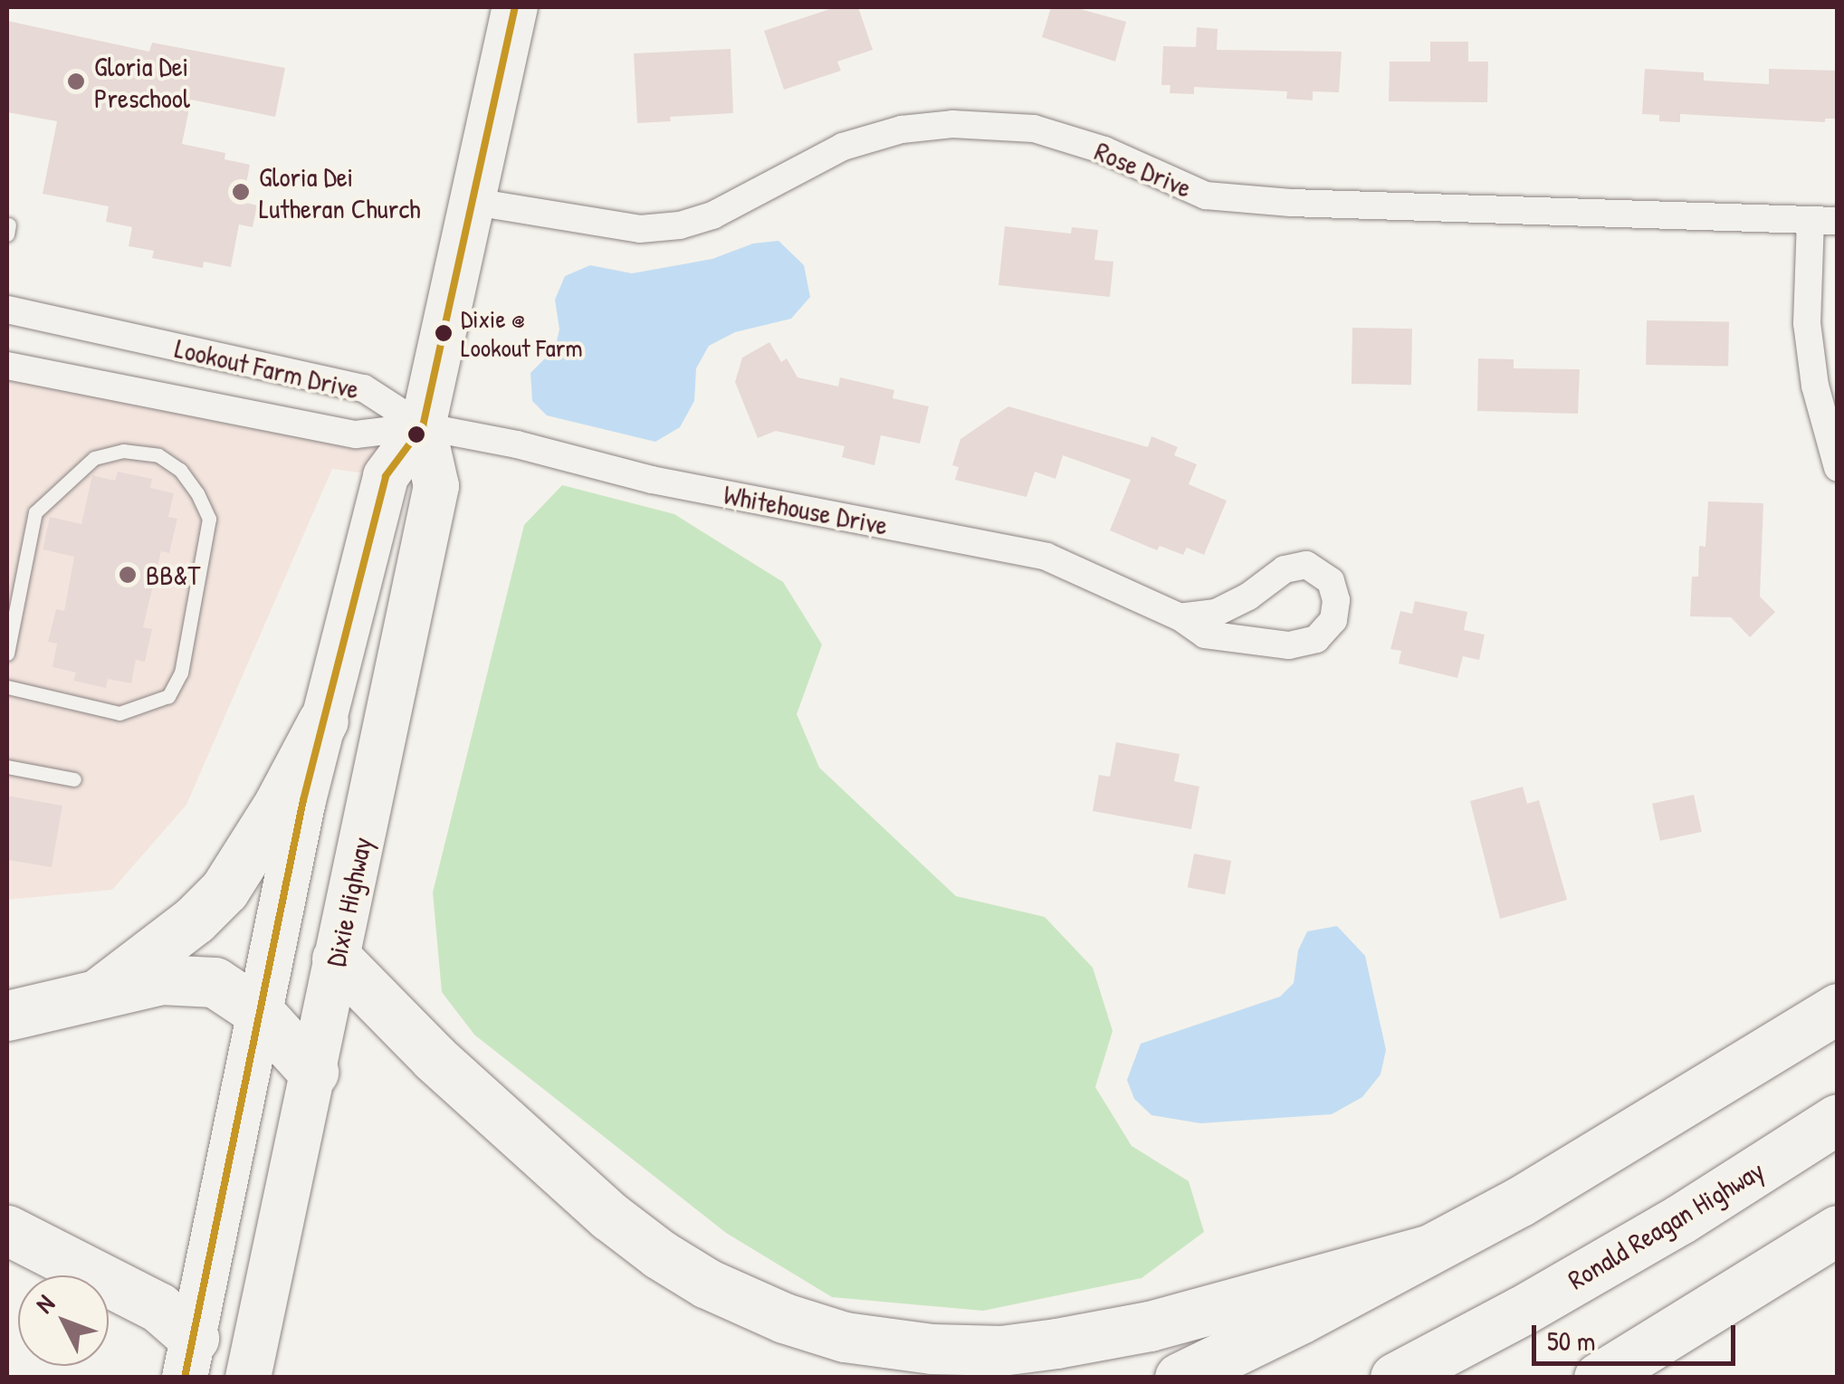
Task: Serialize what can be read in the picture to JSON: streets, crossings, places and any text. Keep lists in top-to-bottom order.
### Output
{
  "streets": {
    "highway": ["Ronald Reagan Highway"],
    "main road": ["Dixie Highway"],
    "street": ["Rose Drive", "Lookout Farm Drive", "Whitehouse Drive"]
  },
  "crossings": [
    ["Rose Drive", "Dixie Highway"],
    ["Lookout Farm Drive", "Whitehouse Drive"],
    ["Lookout Farm Drive", "Dixie Highway"],
    ["Whitehouse Drive", "Dixie Highway"]
  ],
  "places": [
    "Gloria Dei Preschool",
    "Gloria Dei Lutheran Church",
    "Dixie @ Lookout Farm",
    "BB&T"
  ],
  "scale_bar": "50 m",
  "north": "top left"
}
